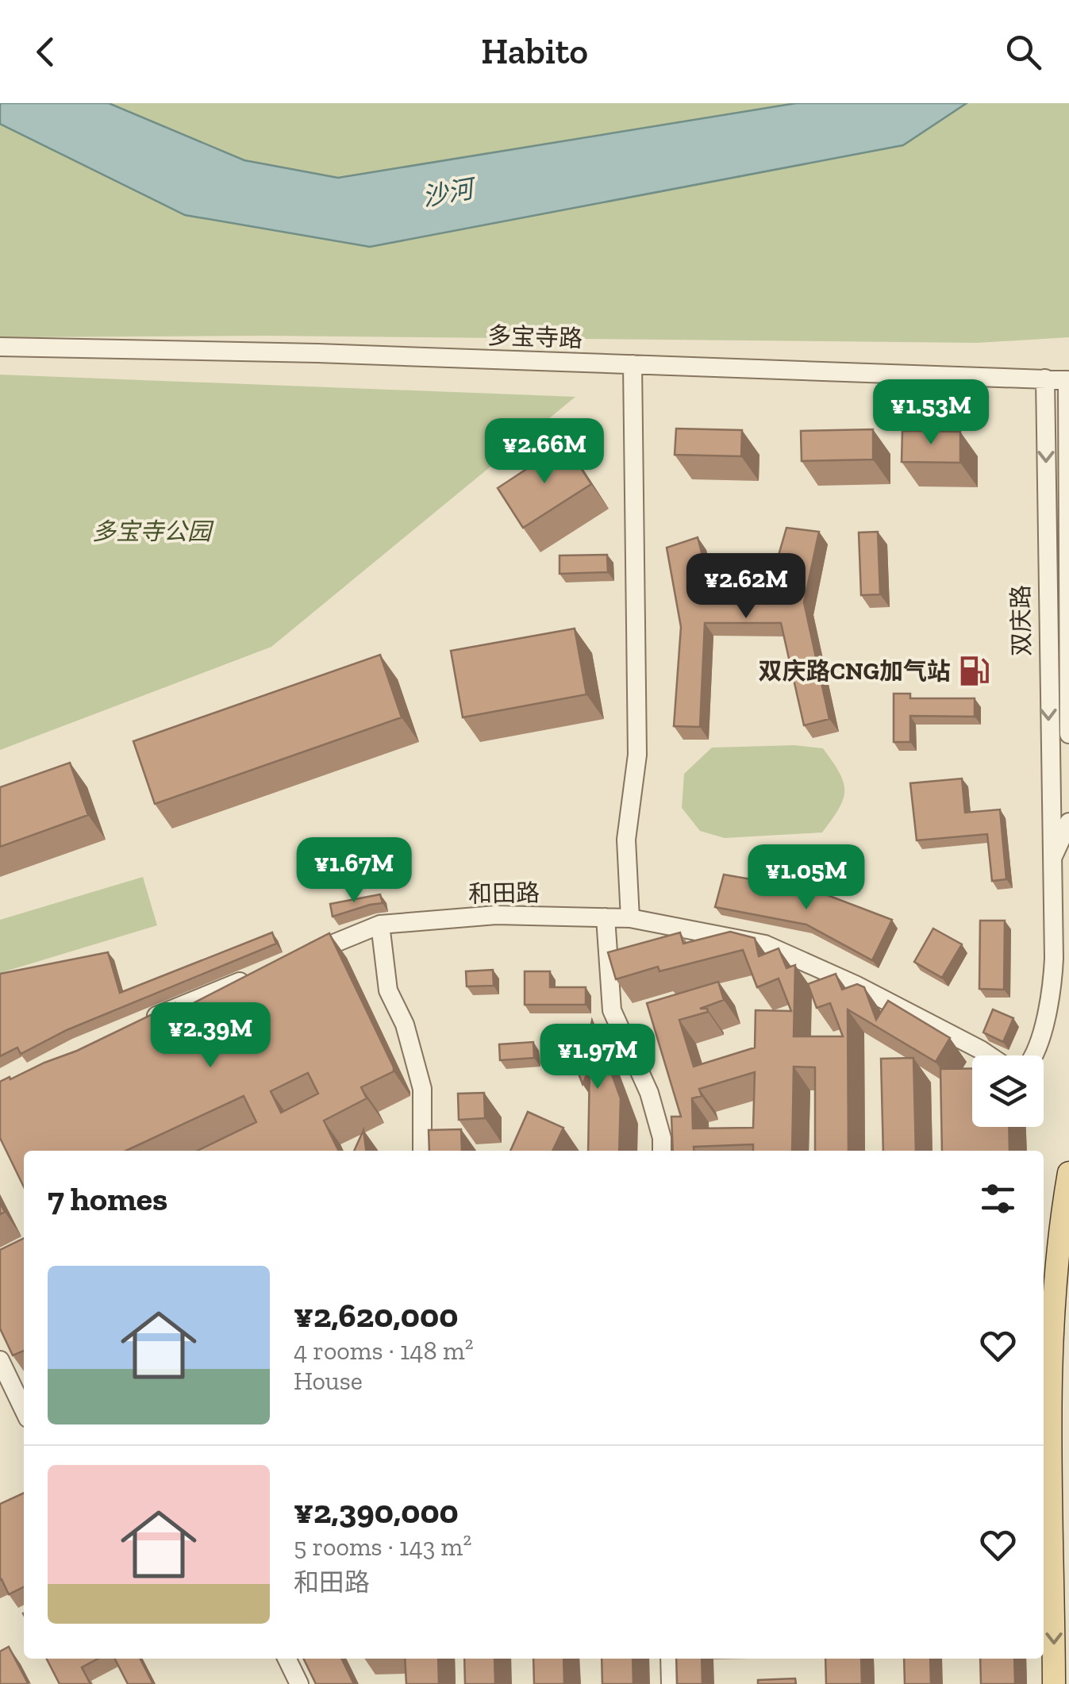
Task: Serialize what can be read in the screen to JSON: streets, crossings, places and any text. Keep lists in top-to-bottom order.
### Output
{
  "streets": {
    "street": ["多宝寺路", "双庆路", "和田路"]
  },
  "crossings": [
    ["多宝寺路", "双庆路"],
    ["双庆路", "和田路"]
  ],
  "water": ["沙河"],
  "parks": ["多宝寺公园"],
  "places": {
    "fuel station": ["双庆路CNG加气站"]
  },
  "page": {
    "header": "Habito",
    "price": [
      "¥1.53M",
      "¥2.66M",
      "¥2.62M",
      "¥1.67M",
      "¥1.05M",
      "¥2.39M",
      "¥1.97M"
    ],
    "heading": "7 homes",
    "list": [
      {
        "name": "¥2,620,000",
        "note": "4 rooms · 148 m² · House"
      },
      {
        "name": "¥2,390,000",
        "note": "5 rooms · 143 m² · 和田路"
      }
    ]
  }
}
